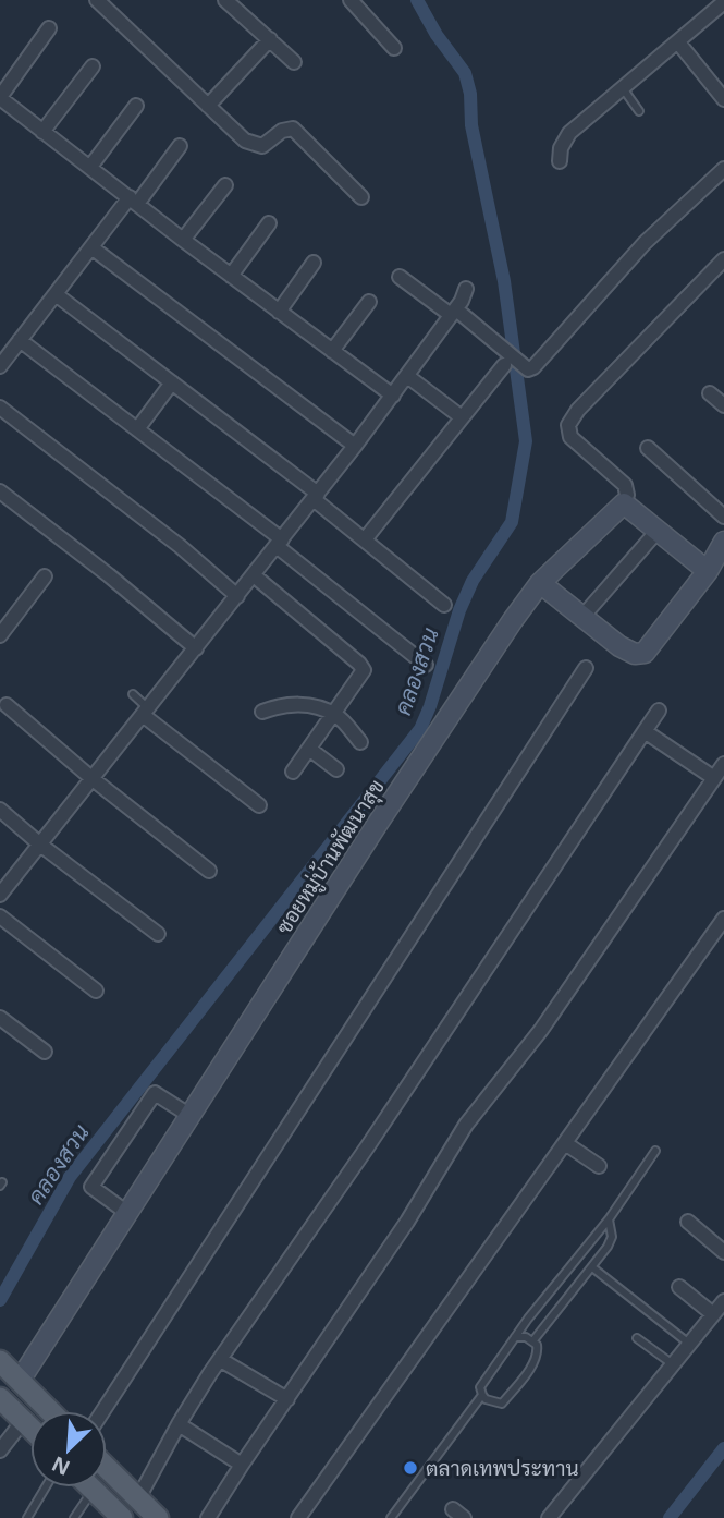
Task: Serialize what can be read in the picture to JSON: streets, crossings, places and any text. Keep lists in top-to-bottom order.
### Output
{
  "streets": {
    "street": ["ซอยหมู่บ้านพัฒนาสุข"]
  },
  "water": ["คลองสวน"],
  "places": ["ตลาดเทพประทาน"],
  "north": "bottom left"
}
